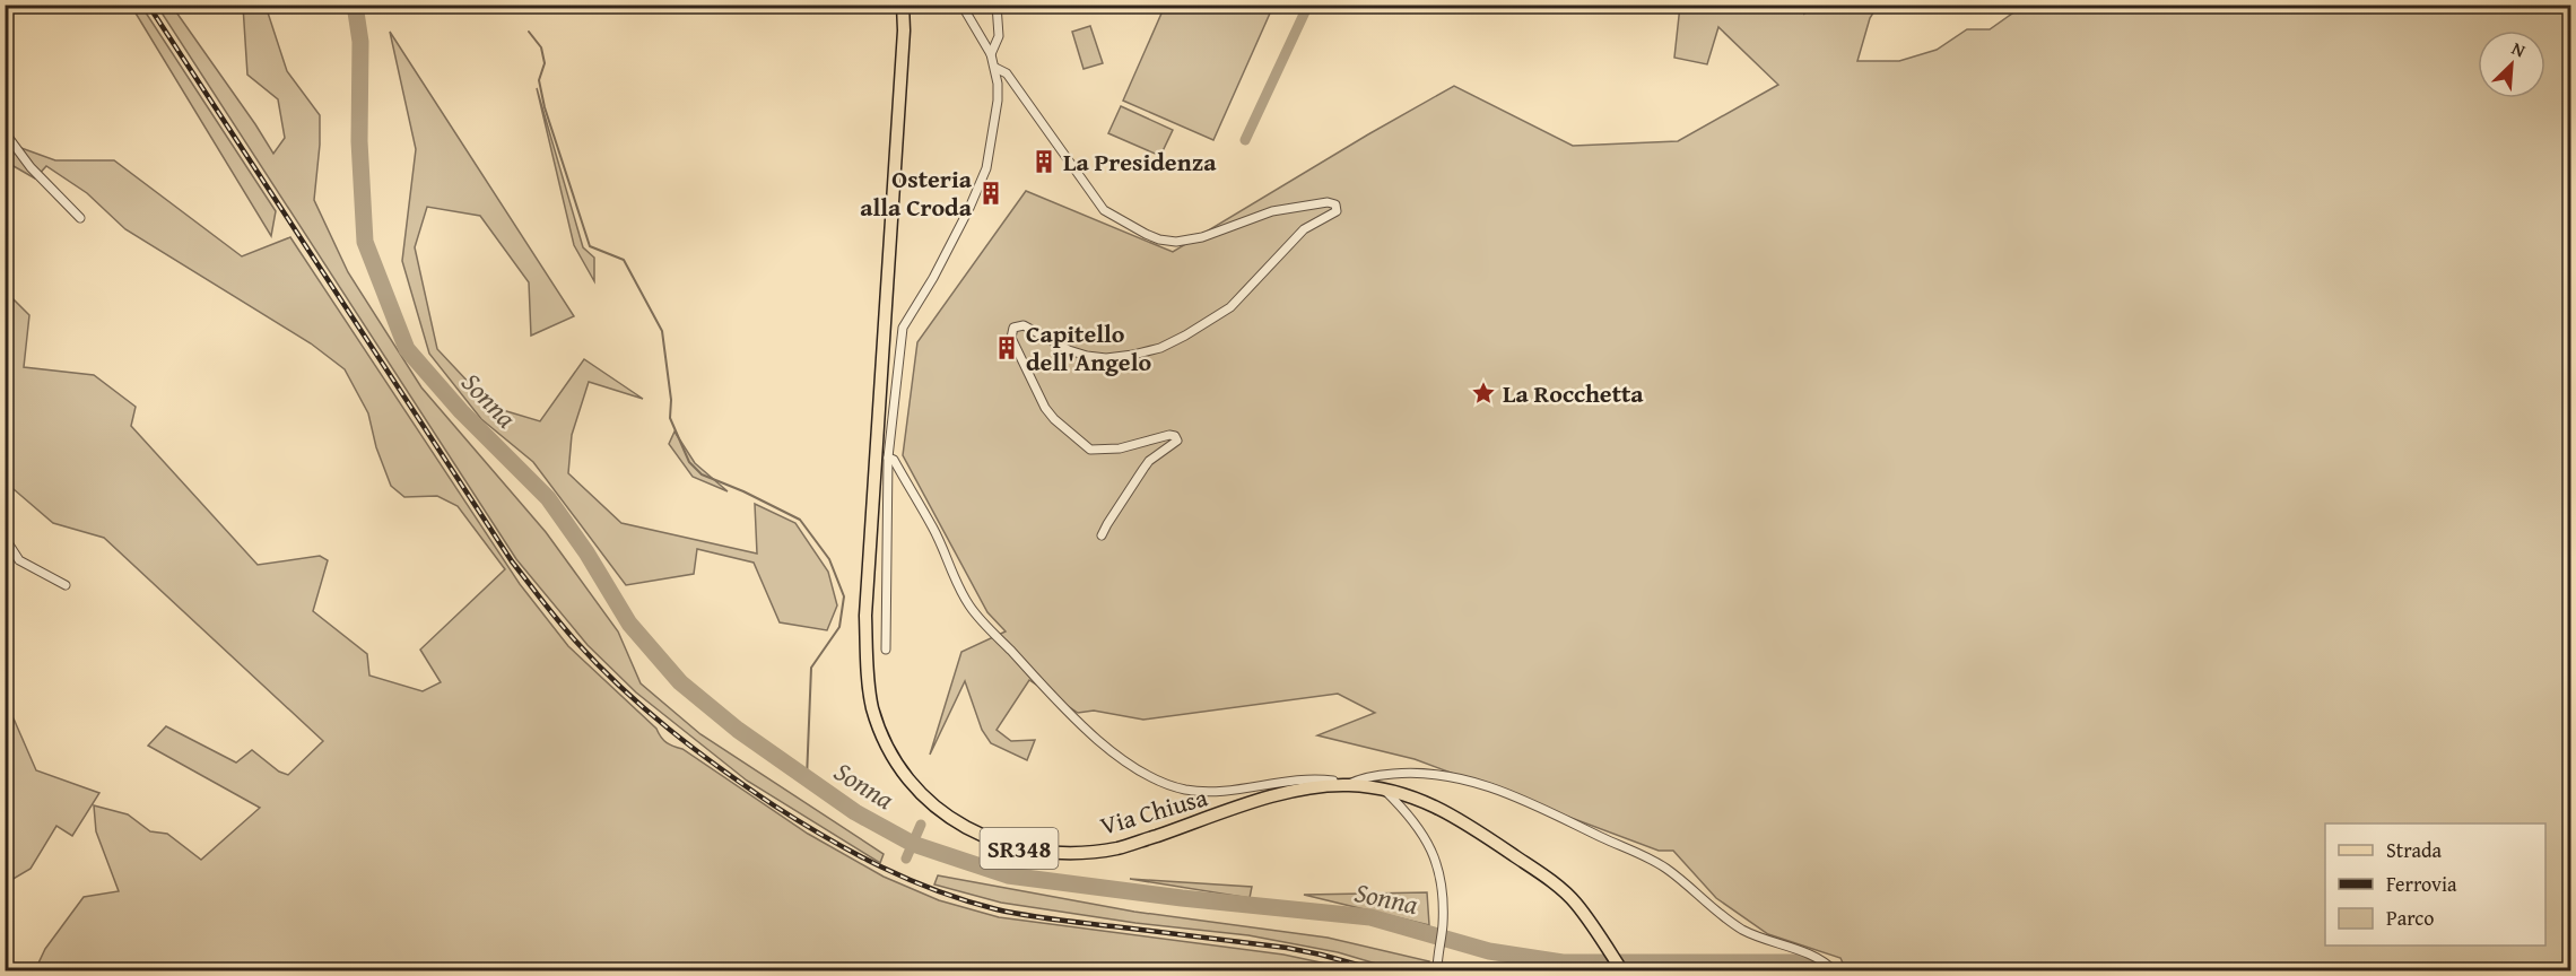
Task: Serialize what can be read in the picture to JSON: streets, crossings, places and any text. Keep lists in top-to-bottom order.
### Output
{
  "streets": {
    "main road": ["Via Chiusa", "SR348"]
  },
  "water": ["Sonna"],
  "places": {
    "building": ["La Presidenza", "Osteria alla Croda", "Capitello dell'Angelo"],
    "place": ["La Rocchetta"]
  },
  "legend": ["Strada", "Ferrovia", "Parco"],
  "north": "top right"
}
